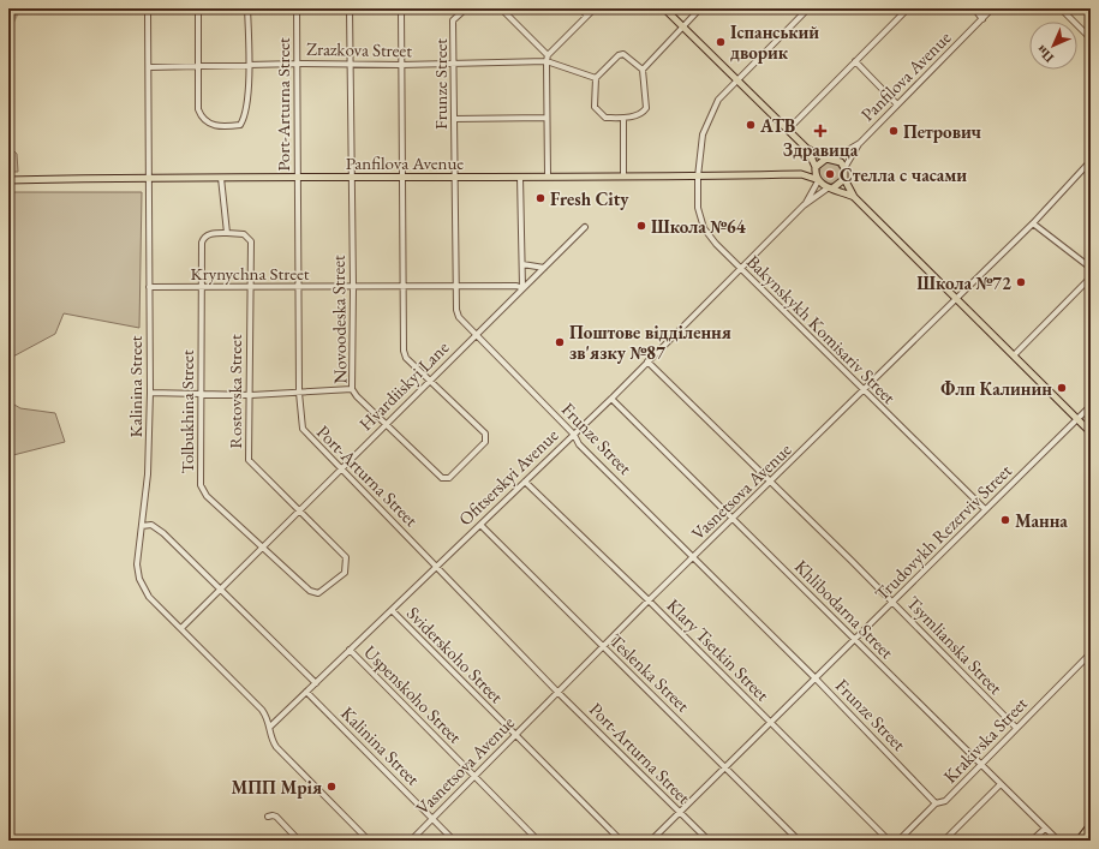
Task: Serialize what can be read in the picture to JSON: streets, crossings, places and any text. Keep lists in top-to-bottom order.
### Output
{
  "streets": {
    "main road": ["Panfilova Avenue"],
    "street": [
      "Zrazkova Street",
      "Frunze Street",
      "Port-Arturna Street",
      "Krynychna Street",
      "Novoodeska Street",
      "Bakynskykh Komisariv Street",
      "Hvardiiskyi Lane",
      "Kalinina Street",
      "Rostovska Street",
      "Tolbukhina Street",
      "Ofitserskyi Avenue",
      "Vasnetsova Avenue",
      "Trudovykh Rezerviv Street",
      "Khlibodarna Street",
      "Tsymlianska Street",
      "Klary Tsetkin Street",
      "Sviderskoho Street",
      "Teslenka Street",
      "Uspenskoho Street",
      "Krakivska Street"
    ]
  },
  "crossings": [
    ["Zrazkova Street", "Frunze Street"],
    ["Zrazkova Street", "Port-Arturna Street"],
    ["Zrazkova Street", "Novoodeska Street"],
    ["Zrazkova Street", "Kalinina Street"],
    ["Panfilova Avenue", "Frunze Street"],
    ["Panfilova Avenue", "Port-Arturna Street"],
    ["Panfilova Avenue", "Novoodeska Street"],
    ["Panfilova Avenue", "Bakynskykh Komisariv Street"],
    ["Panfilova Avenue", "Kalinina Street"],
    ["Frunze Street", "Krynychna Street"],
    ["Frunze Street", "Hvardiiskyi Lane"],
    ["Frunze Street", "Ofitserskyi Avenue"],
    ["Frunze Street", "Vasnetsova Avenue"],
    ["Frunze Street", "Trudovykh Rezerviv Street"],
    ["Frunze Street", "Krakivska Street"],
    ["Port-Arturna Street", "Krynychna Street"],
    ["Port-Arturna Street", "Hvardiiskyi Lane"],
    ["Port-Arturna Street", "Ofitserskyi Avenue"],
    ["Port-Arturna Street", "Vasnetsova Avenue"],
    ["Port-Arturna Street", "Trudovykh Rezerviv Street"],
    ["Krynychna Street", "Novoodeska Street"],
    ["Krynychna Street", "Hvardiiskyi Lane"],
    ["Krynychna Street", "Kalinina Street"],
    ["Krynychna Street", "Rostovska Street"],
    ["Krynychna Street", "Tolbukhina Street"],
    ["Novoodeska Street", "Hvardiiskyi Lane"],
    ["Bakynskykh Komisariv Street", "Ofitserskyi Avenue"],
    ["Bakynskykh Komisariv Street", "Vasnetsova Avenue"],
    ["Bakynskykh Komisariv Street", "Trudovykh Rezerviv Street"],
    ["Hvardiiskyi Lane", "Kalinina Street"],
    ["Hvardiiskyi Lane", "Rostovska Street"],
    ["Hvardiiskyi Lane", "Tolbukhina Street"],
    ["Kalinina Street", "Ofitserskyi Avenue"],
    ["Kalinina Street", "Vasnetsova Avenue"],
    ["Rostovska Street", "Tolbukhina Street"],
    ["Ofitserskyi Avenue", "Khlibodarna Street"],
    ["Ofitserskyi Avenue", "Tsymlianska Street"],
    ["Ofitserskyi Avenue", "Klary Tsetkin Street"],
    ["Ofitserskyi Avenue", "Sviderskoho Street"],
    ["Ofitserskyi Avenue", "Teslenka Street"],
    ["Ofitserskyi Avenue", "Uspenskoho Street"],
    ["Vasnetsova Avenue", "Khlibodarna Street"],
    ["Vasnetsova Avenue", "Tsymlianska Street"],
    ["Vasnetsova Avenue", "Klary Tsetkin Street"],
    ["Vasnetsova Avenue", "Sviderskoho Street"],
    ["Vasnetsova Avenue", "Teslenka Street"],
    ["Vasnetsova Avenue", "Uspenskoho Street"],
    ["Trudovykh Rezerviv Street", "Khlibodarna Street"],
    ["Trudovykh Rezerviv Street", "Tsymlianska Street"],
    ["Trudovykh Rezerviv Street", "Klary Tsetkin Street"],
    ["Trudovykh Rezerviv Street", "Teslenka Street"],
    ["Khlibodarna Street", "Krakivska Street"],
    ["Tsymlianska Street", "Krakivska Street"]
  ],
  "places": {
    "other": [
      "Іспанський дворик",
      "ATB",
      "Петрович",
      "Стелла с часами",
      "Fresh City",
      "Школа №64",
      "Школа №72",
      "Поштове відділення зв'язку №87",
      "Флп Калинин",
      "Манна",
      "МПП Мрія"
    ],
    "health": ["Здравица"]
  },
  "north": "bottom left"
}
